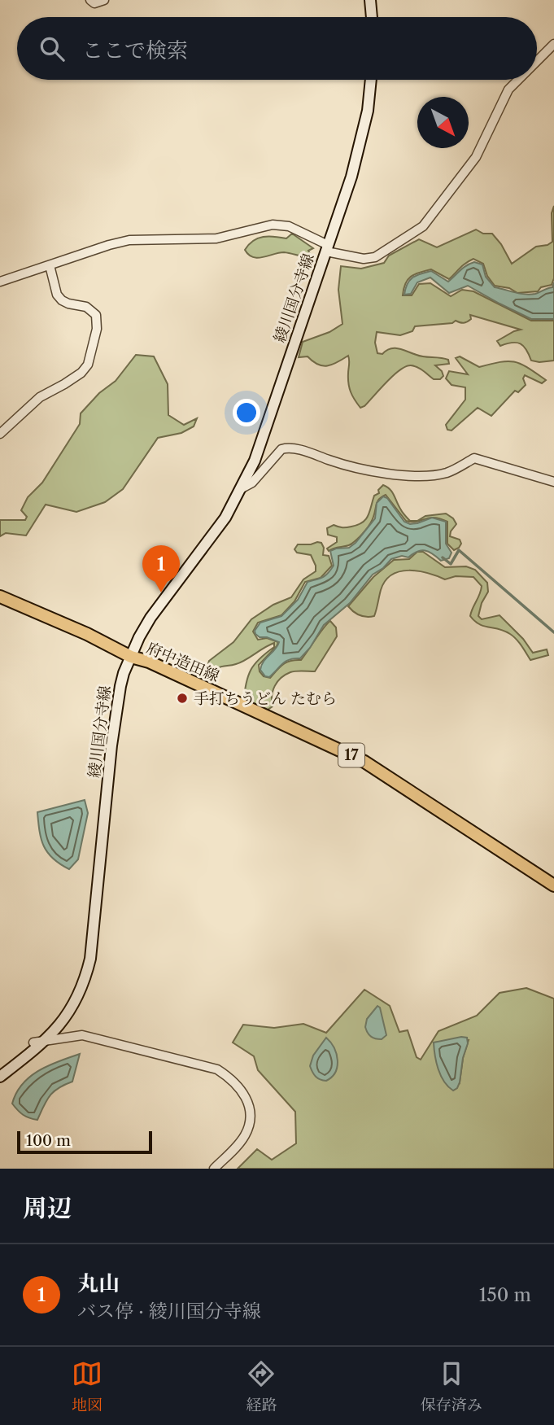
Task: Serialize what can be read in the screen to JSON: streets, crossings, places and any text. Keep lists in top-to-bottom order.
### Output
{
  "streets": {
    "main road": ["綾川国分寺線", "府中造田線", "17"]
  },
  "crossings": [
    ["綾川国分寺線", "府中造田線"]
  ],
  "places": ["手打ちうどん たむら"],
  "scale_bar": "100 m",
  "north": "bottom right",
  "page": {
    "search": "ここで検索",
    "pins": "1",
    "scale": "100 m",
    "heading": "周辺",
    "list": [
      {
        "mark": "1",
        "name": "丸山",
        "note": "バス停 · 綾川国分寺線",
        "value": "150 m"
      }
    ],
    "nav": ["地図", "経路", "保存済み"]
  }
}
